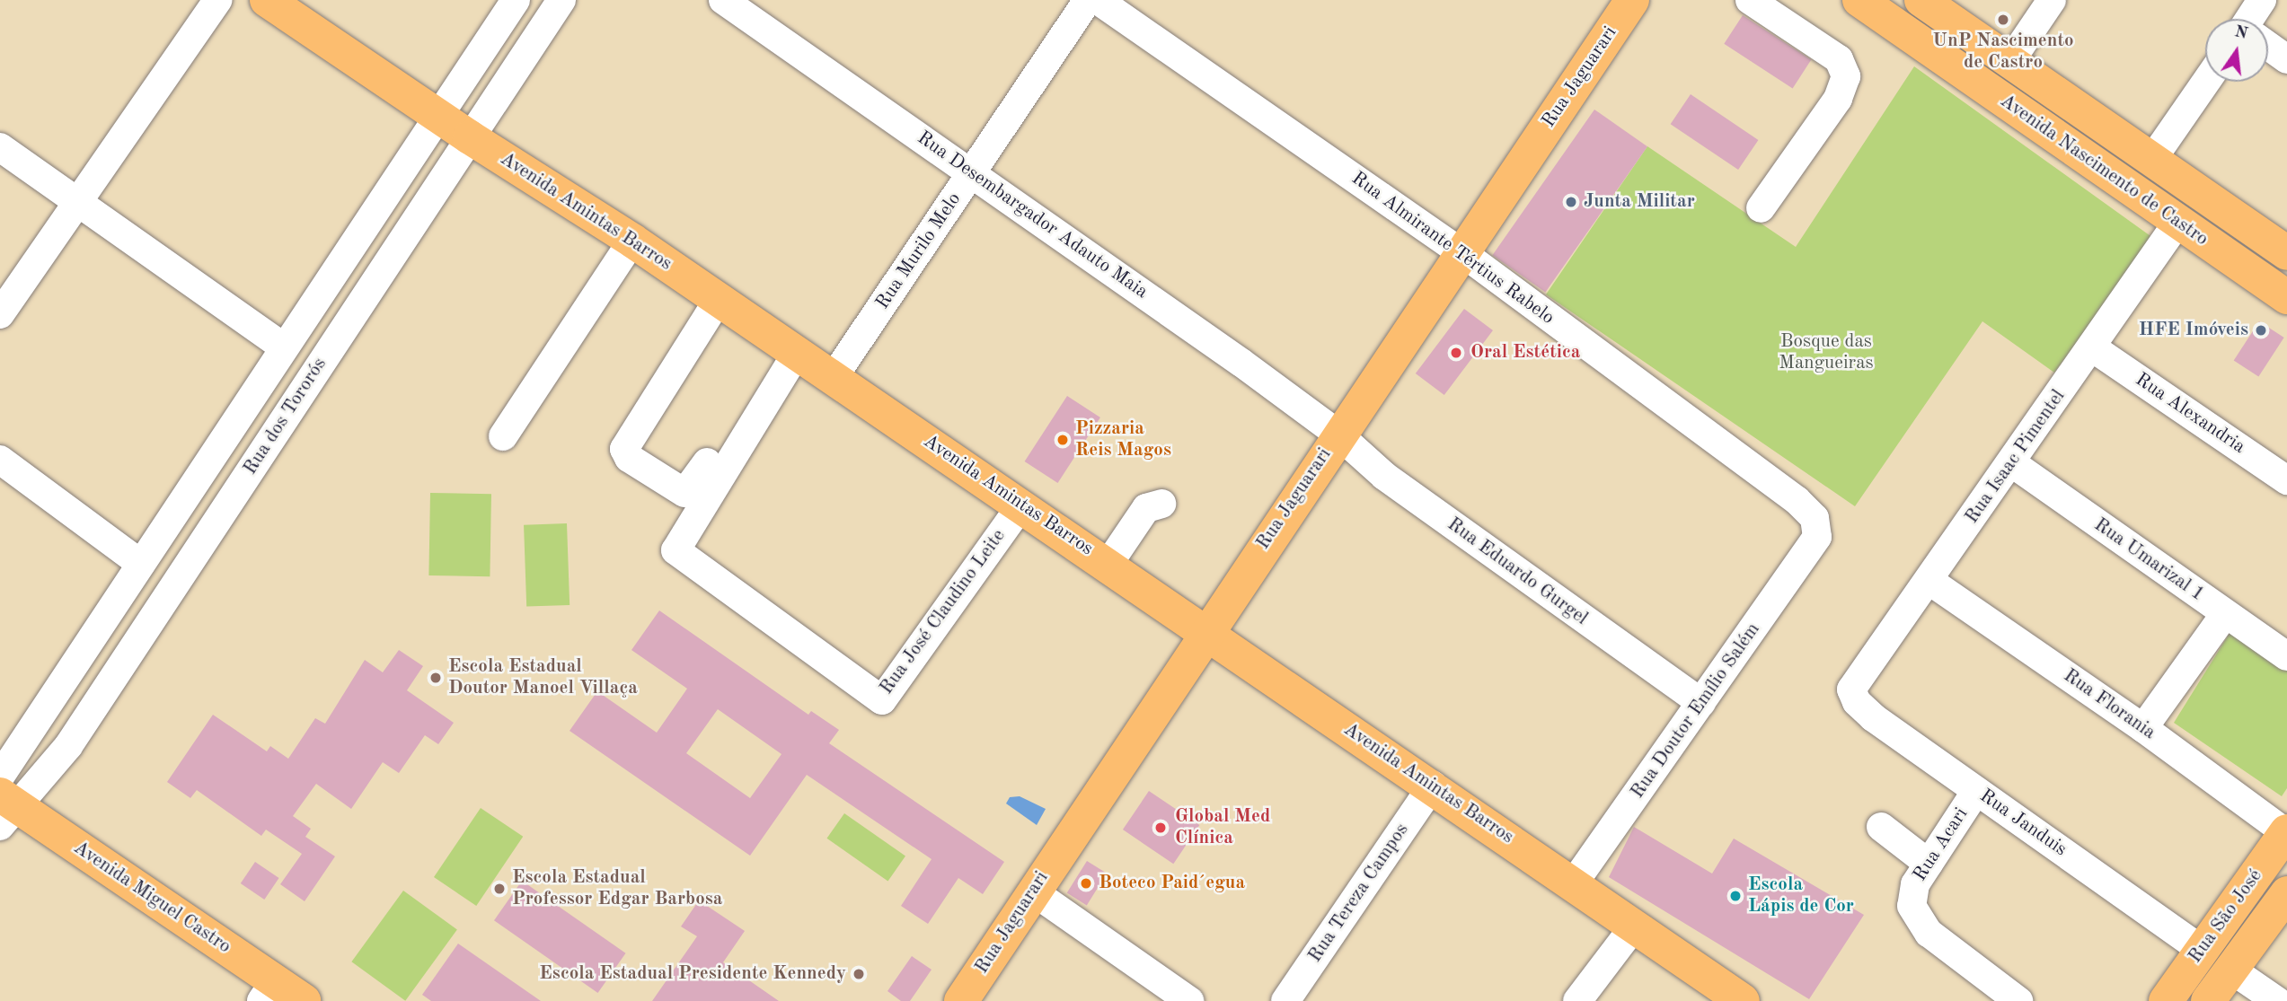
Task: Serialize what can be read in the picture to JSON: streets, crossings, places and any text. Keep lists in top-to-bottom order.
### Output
{
  "streets": {
    "main road": [
      "Rua Jaguarari",
      "Avenida Nascimento de Castro",
      "Avenida Amintas Barros",
      "Avenida Miguel Castro",
      "Rua São José"
    ],
    "street": [
      "Rua Desembargador Adauto Maia",
      "Rua Almirante Tértius Rabelo",
      "Rua Murilo Melo",
      "Rua Alexandria",
      "Rua dos Tororós",
      "Rua Isaac Pimentel",
      "Rua Umarizal 1",
      "Rua Eduardo Gurgel",
      "Rua José Claudino Leite",
      "Rua Florania",
      "Rua Doutor Emílio Salém",
      "Rua Janduis",
      "Rua Acari",
      "Rua Tereza Campos"
    ]
  },
  "crossings": [
    ["Rua Jaguarari", "Avenida Amintas Barros"],
    ["Rua Jaguarari", "Rua Desembargador Adauto Maia"],
    ["Rua Jaguarari", "Rua Almirante Tértius Rabelo"],
    ["Rua Jaguarari", "Rua Eduardo Gurgel"],
    ["Avenida Nascimento de Castro", "Rua Isaac Pimentel"],
    ["Avenida Amintas Barros", "Rua Murilo Melo"],
    ["Avenida Amintas Barros", "Rua dos Tororós"],
    ["Avenida Amintas Barros", "Rua José Claudino Leite"],
    ["Avenida Amintas Barros", "Rua Doutor Emílio Salém"],
    ["Avenida Amintas Barros", "Rua Tereza Campos"],
    ["Rua Desembargador Adauto Maia", "Rua Murilo Melo"],
    ["Rua Desembargador Adauto Maia", "Rua Eduardo Gurgel"],
    ["Rua Almirante Tértius Rabelo", "Rua Doutor Emílio Salém"],
    ["Rua Alexandria", "Rua Isaac Pimentel"],
    ["Rua dos Tororós", "Avenida Miguel Castro"],
    ["Rua Isaac Pimentel", "Rua Umarizal 1"],
    ["Rua Isaac Pimentel", "Rua Florania"],
    ["Rua Isaac Pimentel", "Rua Janduis"],
    ["Rua Eduardo Gurgel", "Rua Doutor Emílio Salém"],
    ["Rua Florania", "Rua São José"],
    ["Rua Janduis", "Rua Acari"],
    ["Rua Janduis", "Rua São José"]
  ],
  "parks": ["Bosque das Mangueiras"],
  "places": [
    "UnP Nascimento de Castro",
    "Junta Militar",
    "HFE Imóveis",
    "Oral Estética",
    "Pizzaria Reis Magos",
    "Escola Estadual Doutor Manoel Villaça",
    "Global Med Clínica",
    "Boteco Paid´egua",
    "Escola Estadual Professor Edgar Barbosa",
    "Escola Lápis de Cor",
    "Escola Estadual Presidente Kennedy"
  ],
  "north": "top"
}
